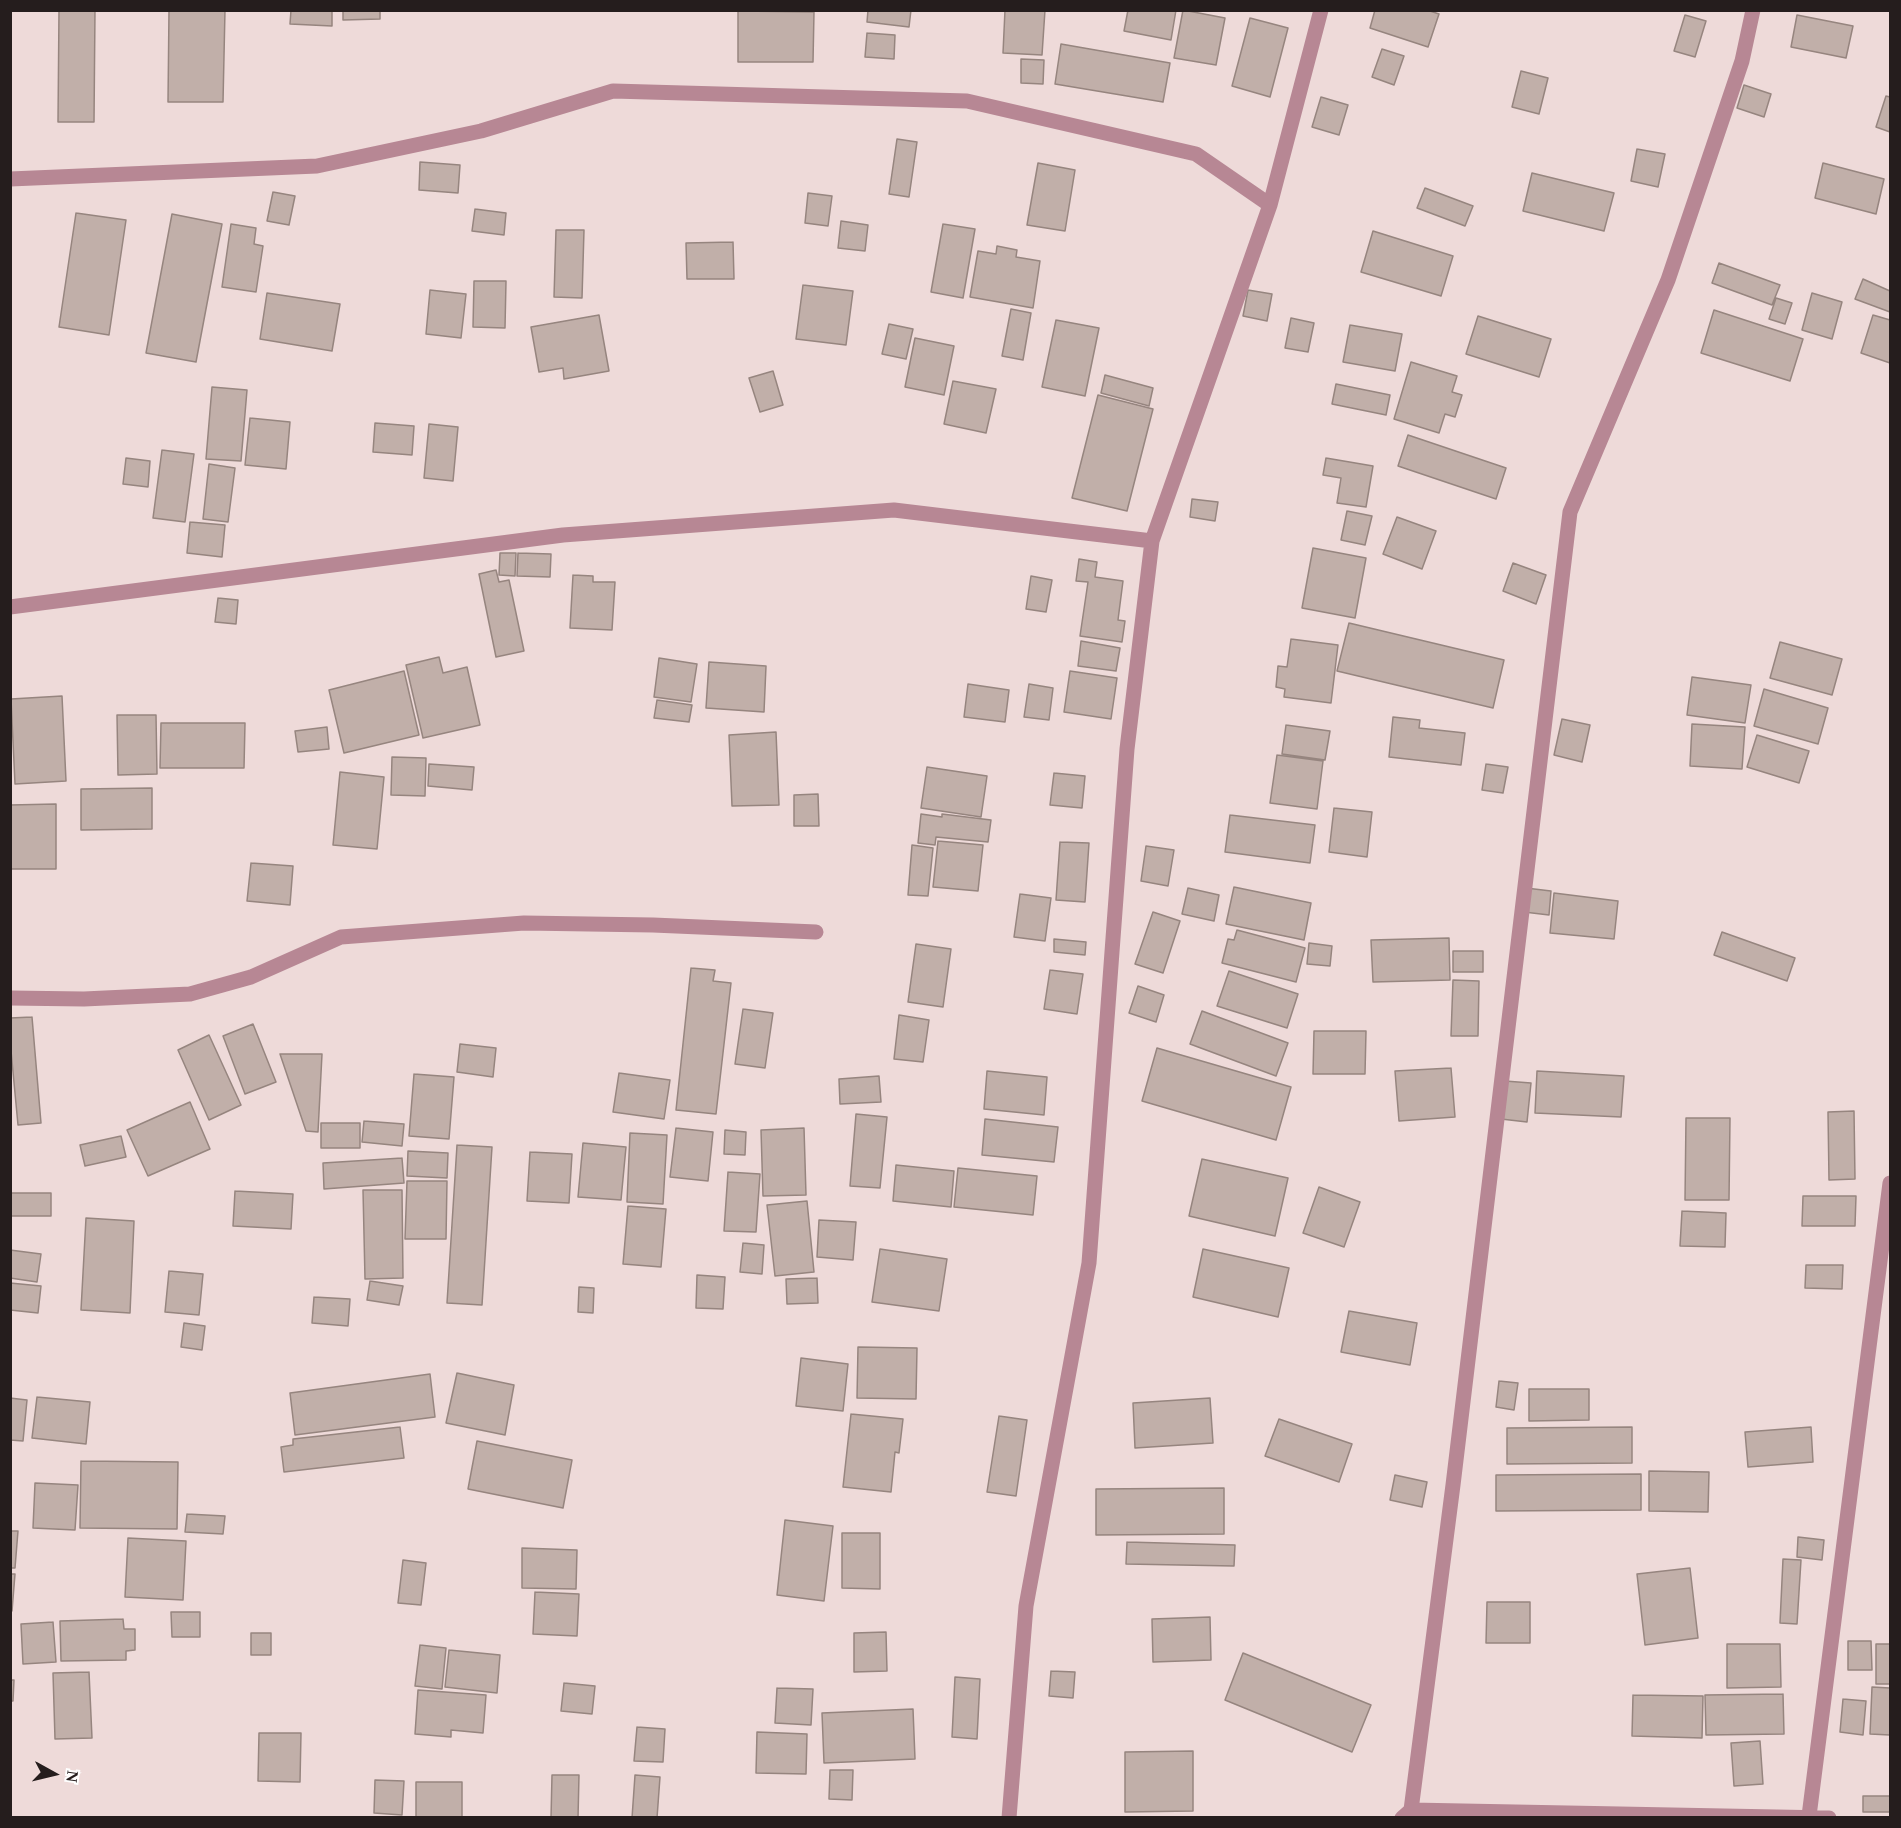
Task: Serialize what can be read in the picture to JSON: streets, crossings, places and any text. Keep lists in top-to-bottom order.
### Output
{
  "north": "right"
}
